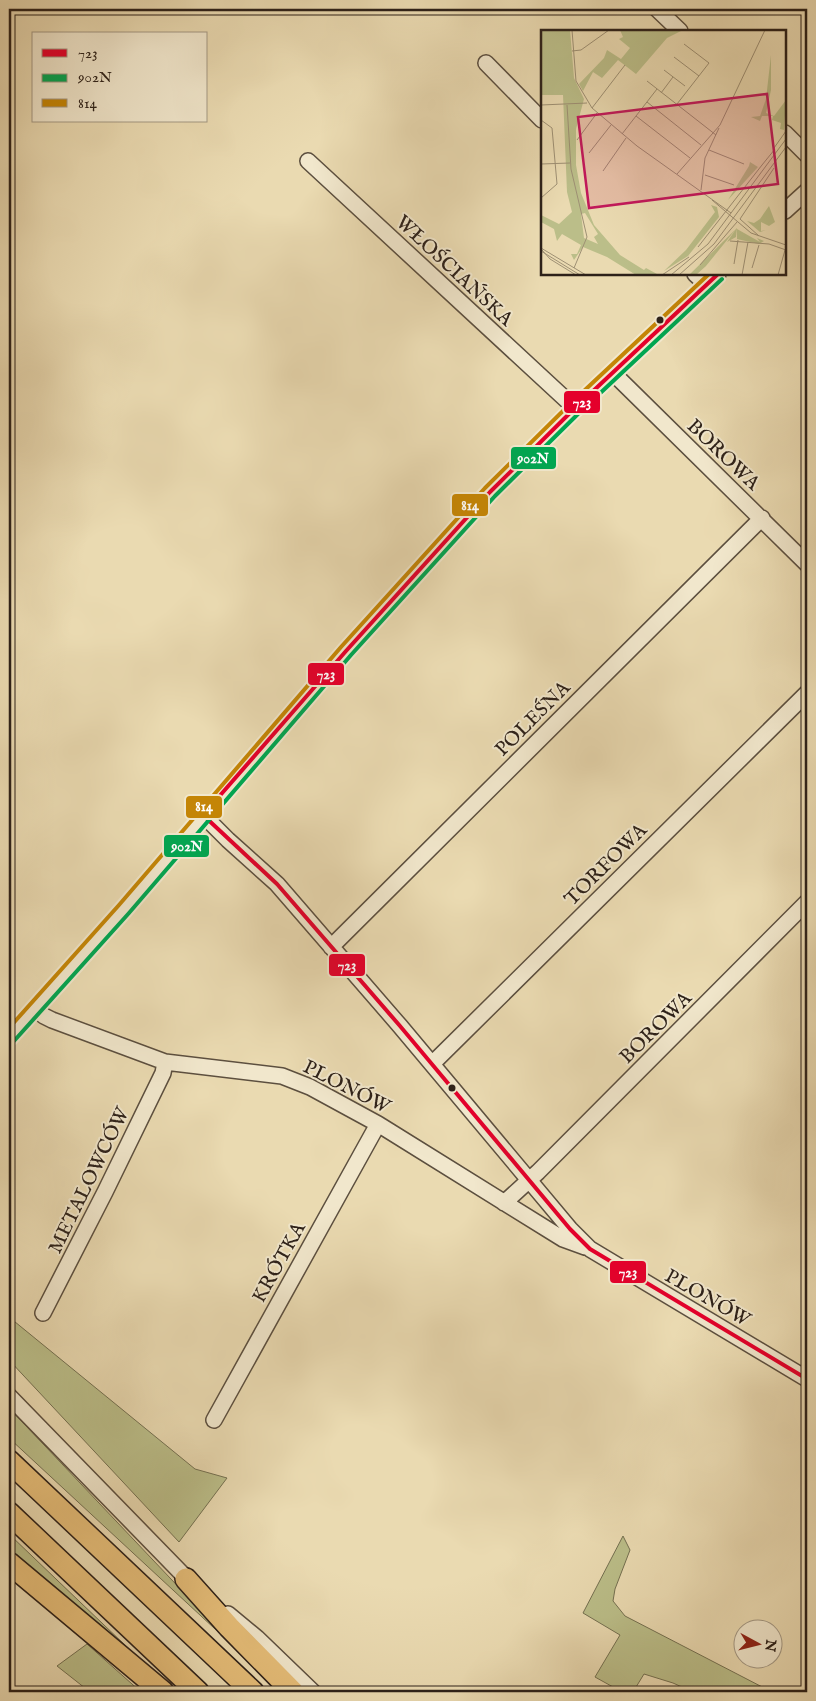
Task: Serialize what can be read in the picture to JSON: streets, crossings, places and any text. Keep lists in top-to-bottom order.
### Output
{
  "streets": {
    "street": [
      "WŁOŚCIAŃSKA",
      "BOROWA",
      "POLEŚNA",
      "TORFOWA",
      "PLONÓW",
      "METALOWCÓW",
      "KRÓTKA"
    ]
  },
  "crossings": [
    ["BOROWA", "POLEŚNA"],
    ["BOROWA", "PLONÓW"],
    ["POLEŚNA", "PLONÓW"],
    ["TORFOWA", "PLONÓW"],
    ["PLONÓW", "METALOWCÓW"],
    ["PLONÓW", "KRÓTKA"]
  ],
  "lines": ["transit line 723", "transit line 814", "transit line 902N"],
  "legend": ["723", "902N", "814"],
  "north": "right"
}
